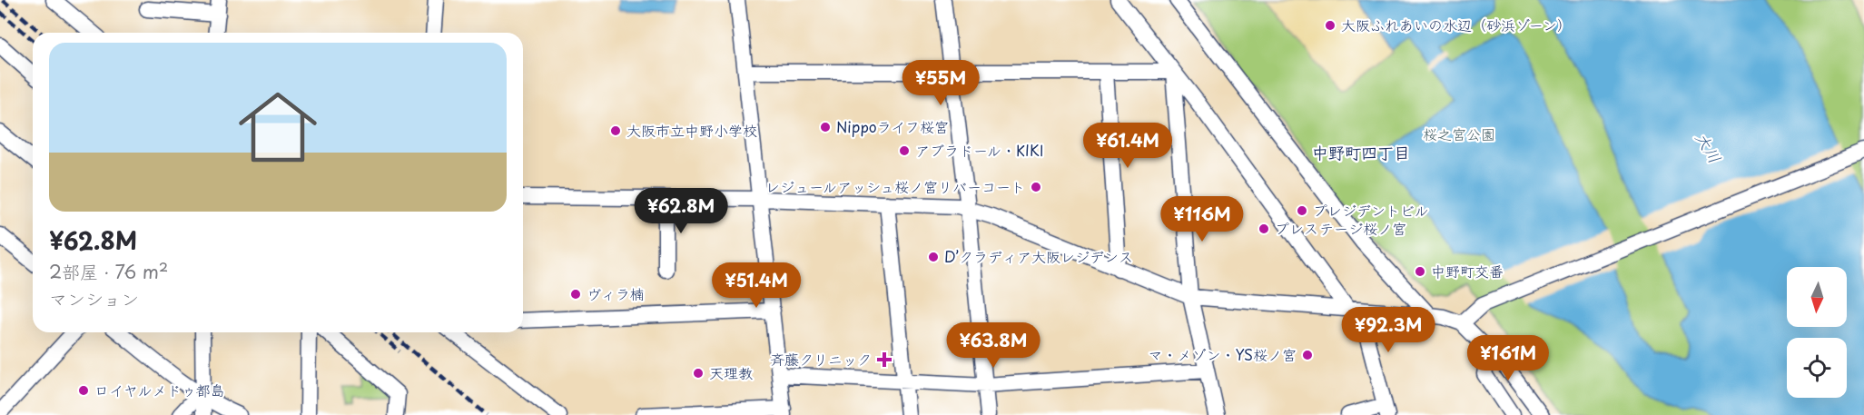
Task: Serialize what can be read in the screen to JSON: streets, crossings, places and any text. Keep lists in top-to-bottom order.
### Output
{
  "districts": ["中野町四丁目"],
  "water": ["大川"],
  "parks": ["桜之宮公園"],
  "places": {
    "other": [
      "大阪ふれあいの水辺（砂浜ゾーン）",
      "Nippoライフ桜宮",
      "大阪市立中野小学校",
      "アブラドール・KIKI",
      "レジュールアッシュ桜ノ宮リバーコート",
      "プレジデントビル",
      "プレステージ桜ノ宮",
      "D’クラディア大阪レジデンス",
      "中野町交番",
      "ヴィラ楠",
      "マ・メゾン・YS桜ノ宮",
      "天理教",
      "ロイヤルメドゥ都島"
    ],
    "health": ["斉藤クリニック"]
  },
  "north": "bottom",
  "page": {
    "list": [
      {
        "name": "¥62.8M",
        "note": "2部屋 · 76 m² · マンション"
      }
    ],
    "price": [
      "¥55M",
      "¥61.4M",
      "¥62.8M",
      "¥116M",
      "¥51.4M",
      "¥92.3M",
      "¥63.8M",
      "¥161M"
    ]
  }
}
